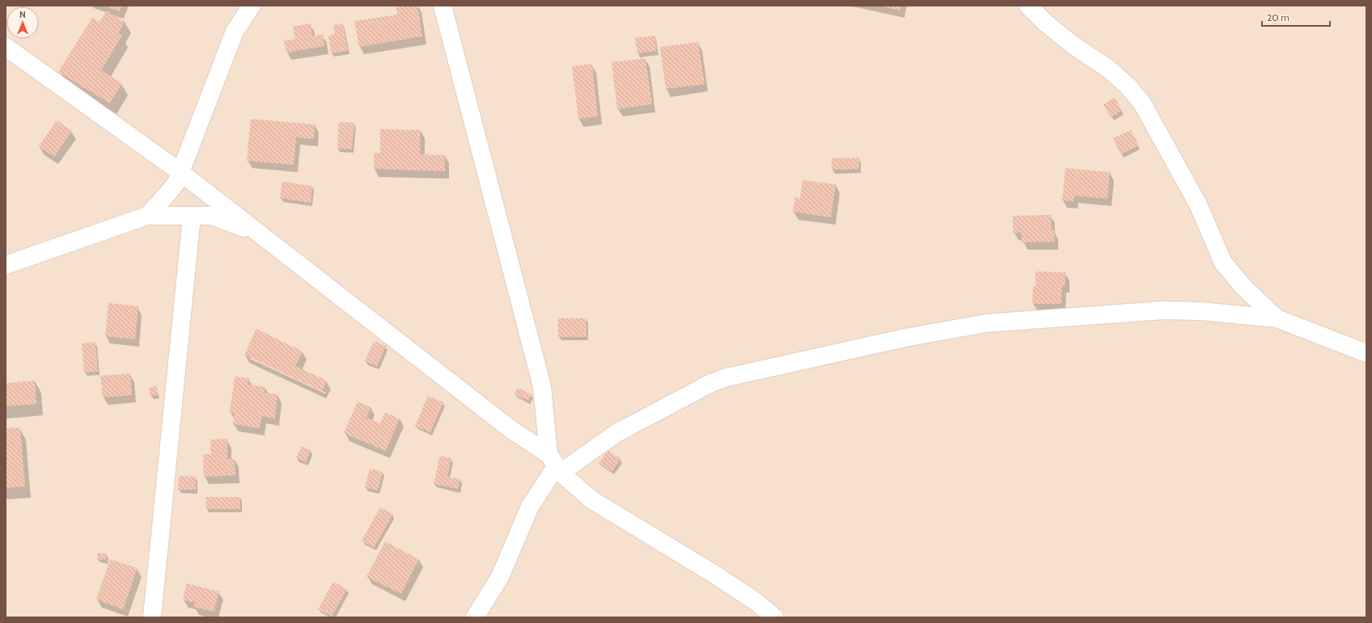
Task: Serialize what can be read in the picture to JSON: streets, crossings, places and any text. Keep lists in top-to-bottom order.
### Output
{
  "scale_bar": "20 m",
  "north": "top"
}
